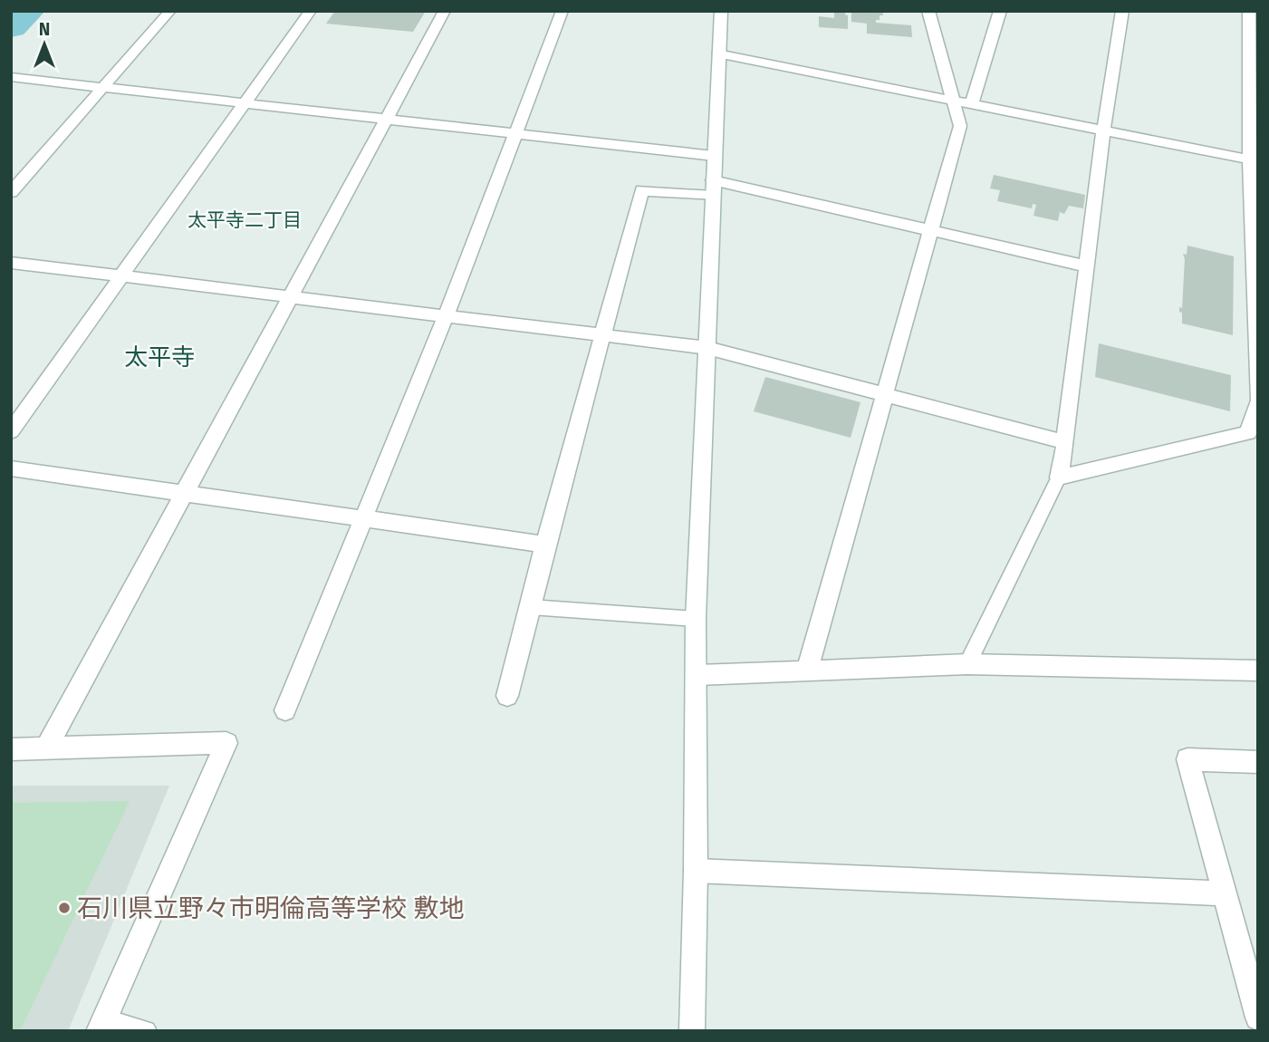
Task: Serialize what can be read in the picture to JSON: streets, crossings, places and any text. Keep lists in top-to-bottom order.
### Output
{
  "districts": ["太平寺二丁目", "太平寺"],
  "places": ["石川県立野々市明倫高等学校 敷地"],
  "north": "top"
}
